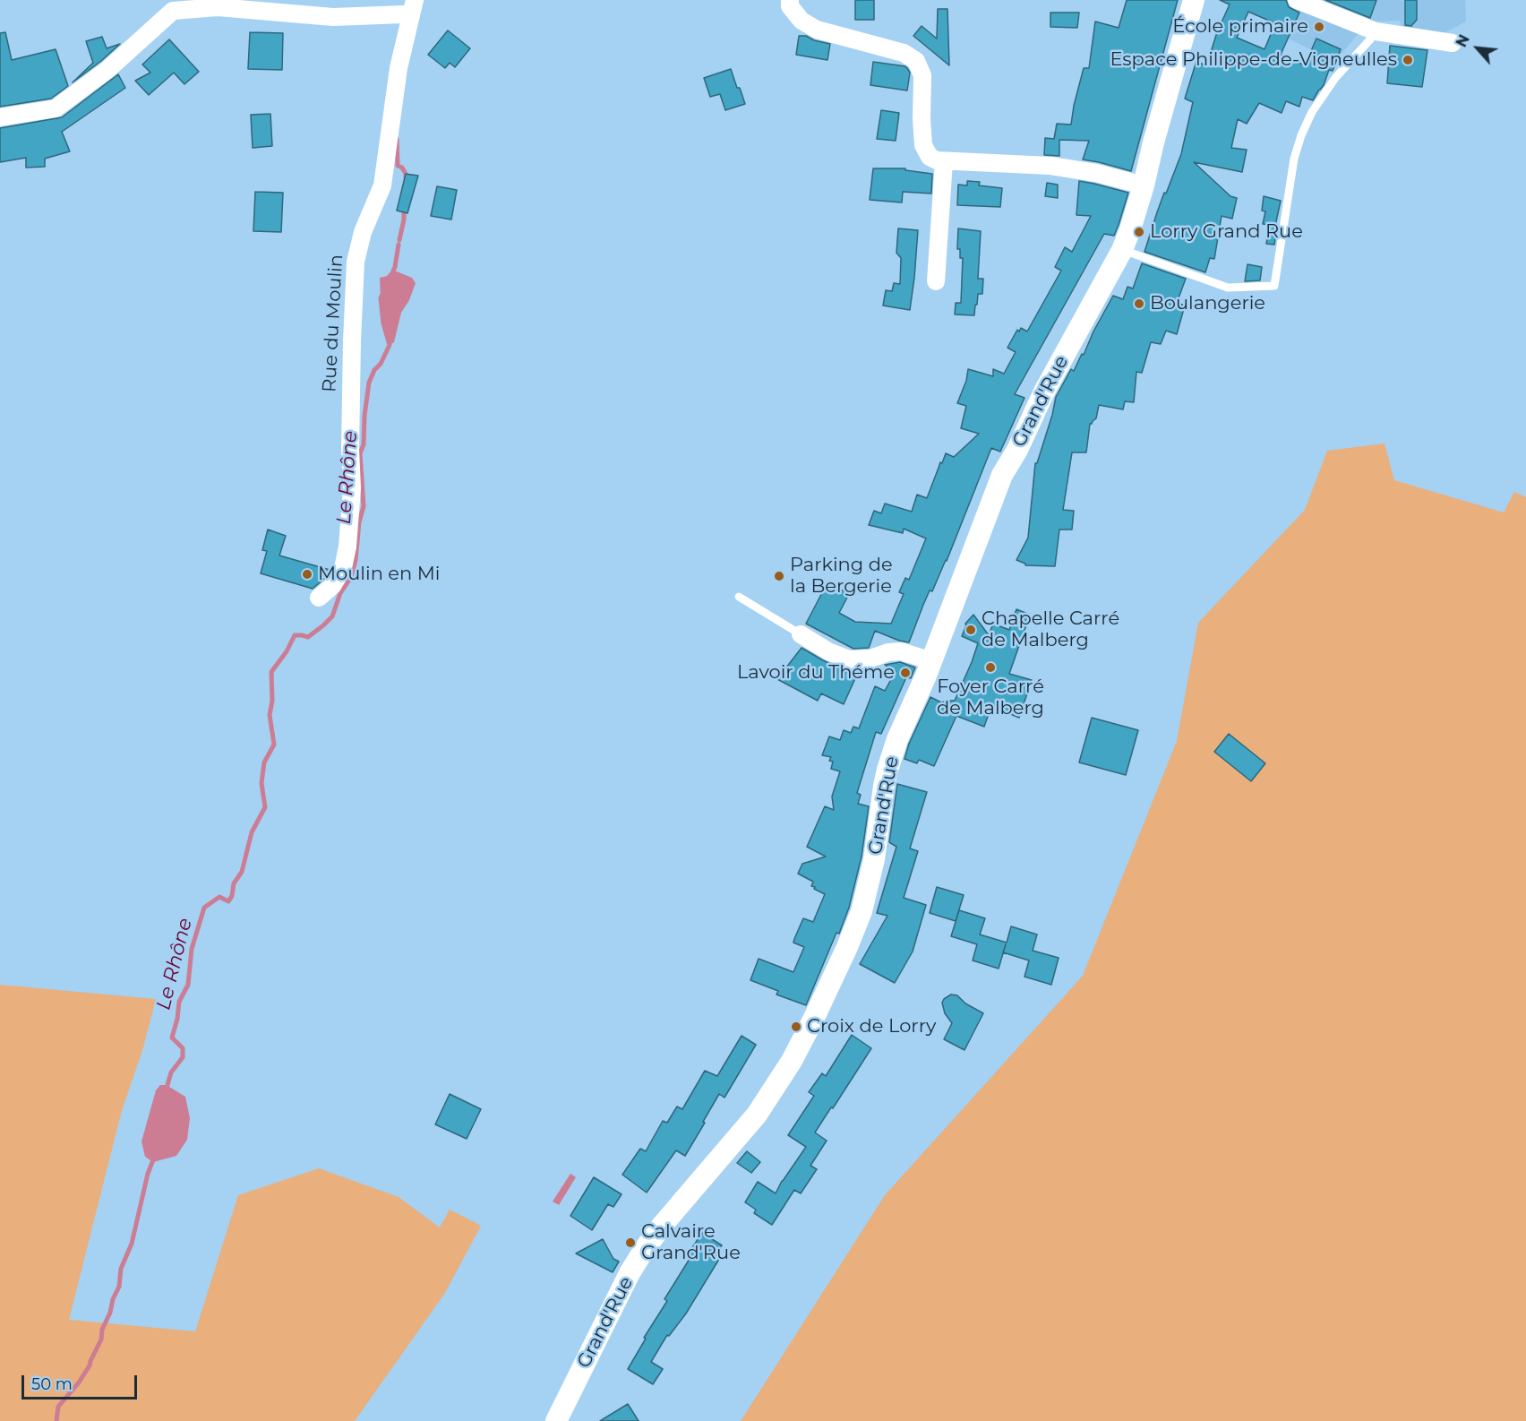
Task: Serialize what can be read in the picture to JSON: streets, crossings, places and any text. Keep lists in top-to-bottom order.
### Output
{
  "streets": {
    "street": ["Rue du Moulin", "Grand'Rue"]
  },
  "water": ["Le Rhône"],
  "places": [
    "École primaire",
    "Espace Philippe-de-Vigneulles",
    "Lorry Grand Rue",
    "Boulangerie",
    "Moulin en Mi",
    "Parking de la Bergerie",
    "Chapelle Carré de Malberg",
    "Foyer Carré de Malberg",
    "Lavoir du Théme",
    "Croix de Lorry",
    "Calvaire Grand'Rue"
  ],
  "scale_bar": "50 m",
  "north": "top left"
}
